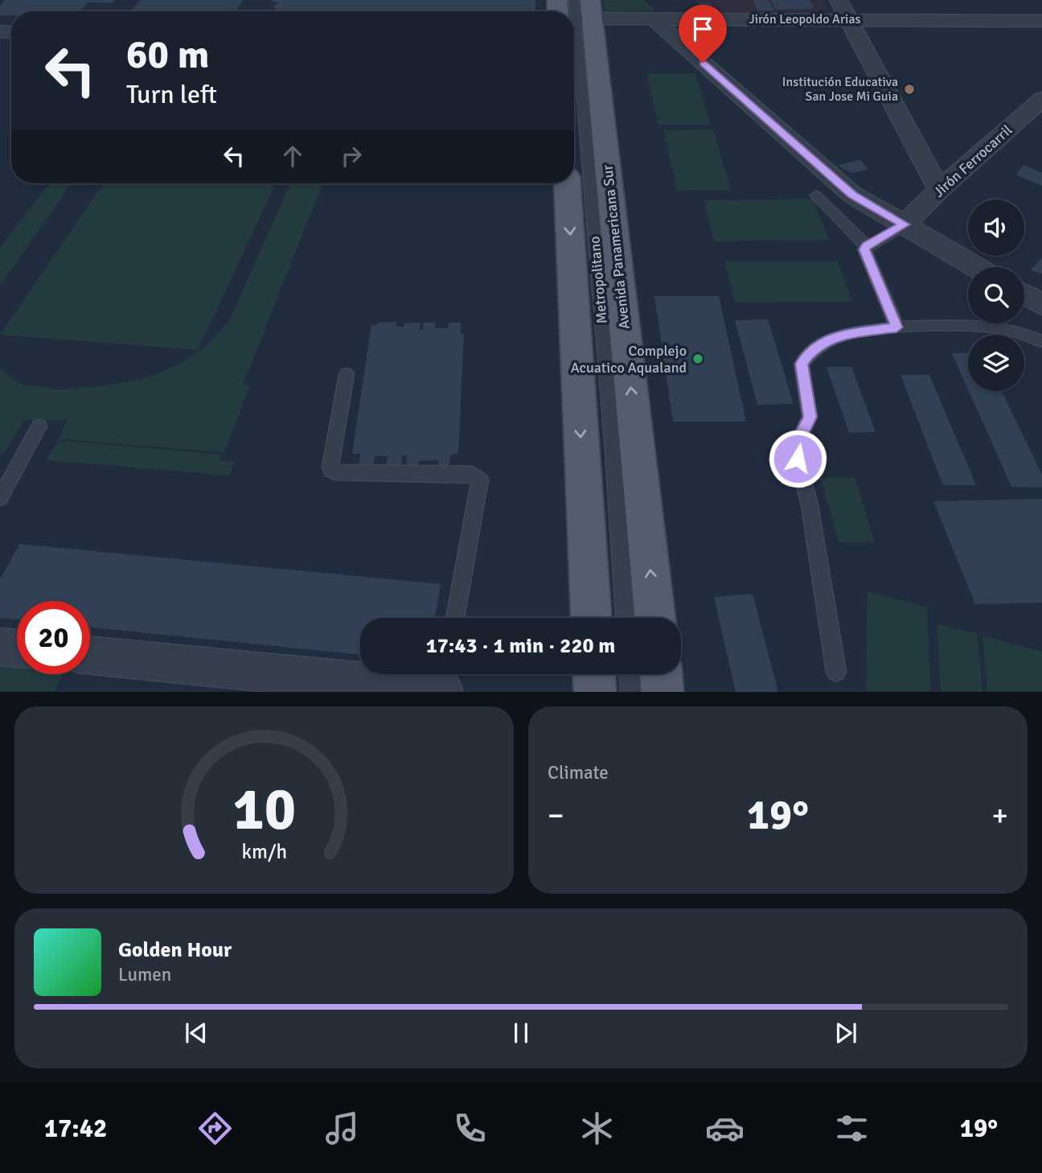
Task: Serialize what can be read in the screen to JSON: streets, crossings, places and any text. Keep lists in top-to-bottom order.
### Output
{
  "streets": {
    "main road": ["Avenida Panamericana Sur"],
    "street": ["Jirón Leopoldo Arias", "Jirón Ferrocarril"],
    "lane": ["Metropolitano"]
  },
  "crossings": [
    ["Jirón Leopoldo Arias", "Avenida Panamericana Sur"],
    ["Jirón Leopoldo Arias", "Metropolitano"],
    ["Avenida Panamericana Sur", "Metropolitano"]
  ],
  "places": ["Institución Educativa San Jose Mi Guia", "Complejo Acuatico Aqualand"],
  "page": {
    "turn": ["60 m", "Turn left"],
    "limit": "20",
    "trip": "17:43 · 1 min · 220 m",
    "tile": "Climate",
    "heat": ["−", "19°", "+"],
    "song": ["Golden Hour", "Lumen"],
    "tabs": ["17:42", "19°"],
    "gauge": ["10", "km/h"]
  }
}
